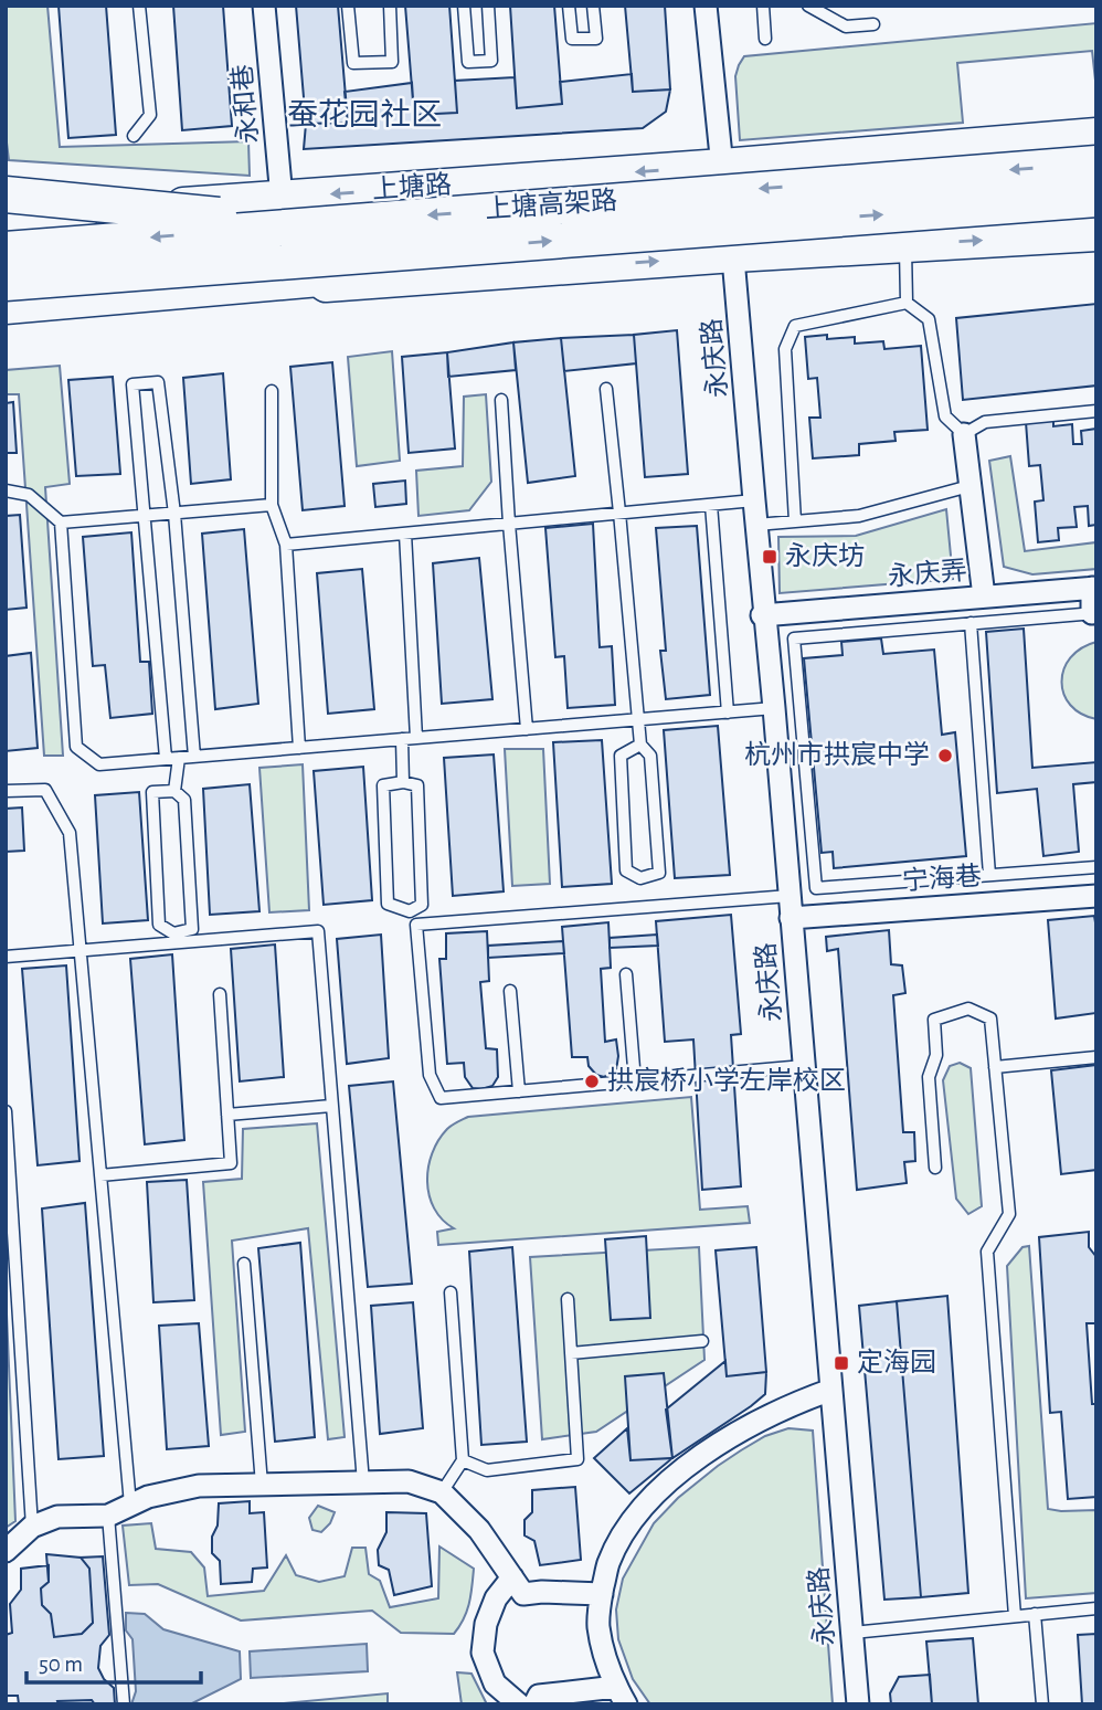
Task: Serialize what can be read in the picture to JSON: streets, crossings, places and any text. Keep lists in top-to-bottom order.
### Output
{
  "streets": {
    "highway": ["上塘高架路"],
    "main road": ["上塘路"],
    "street": [
      "永和巷",
      "永庆路",
      "永庆弄",
      "宁海巷"
    ]
  },
  "crossings": [
    ["永和巷", "上塘路"],
    ["上塘路", "永庆路"],
    ["永庆路", "永庆弄"],
    ["永庆路", "宁海巷"]
  ],
  "districts": ["蚕花园社区"],
  "places": {
    "transit": ["永庆坊", "定海园"],
    "other": ["杭州市拱宸中学", "拱宸桥小学左岸校区"]
  },
  "scale_bar": "50 m"
}
